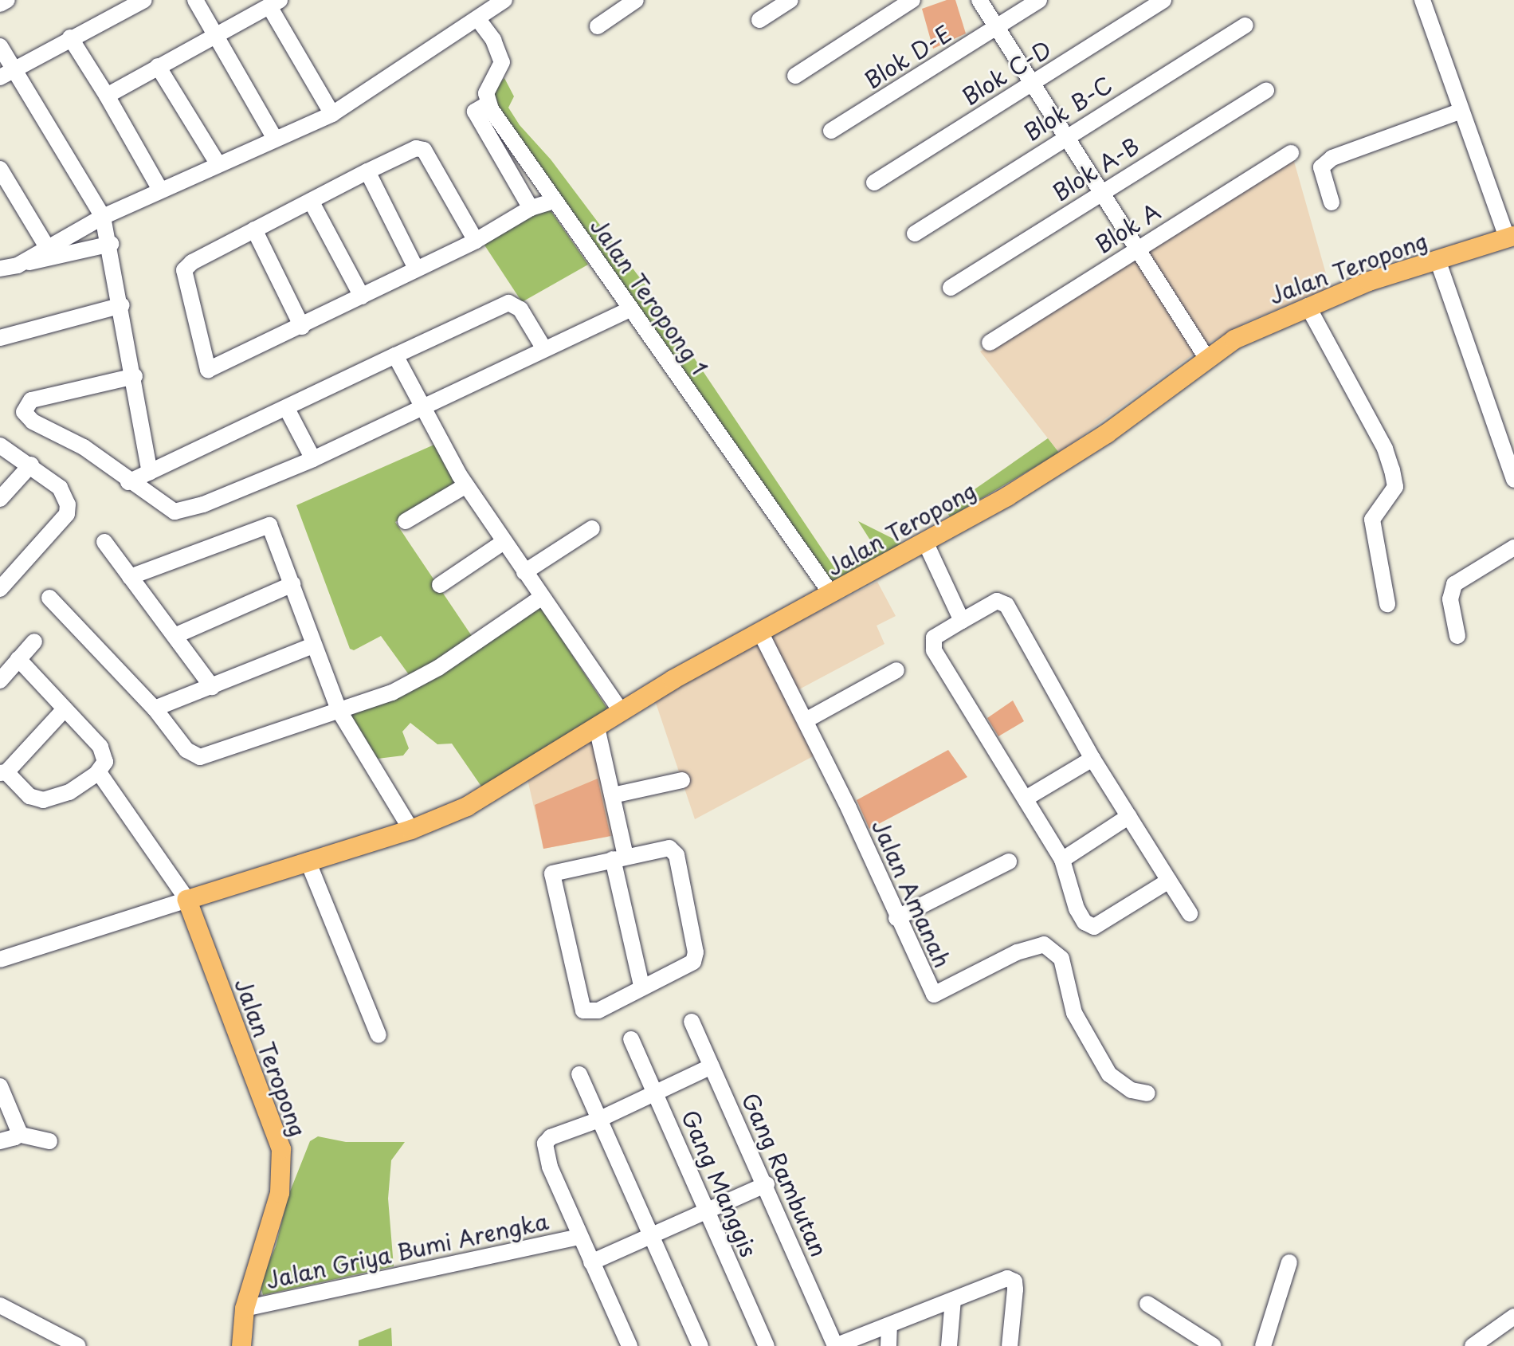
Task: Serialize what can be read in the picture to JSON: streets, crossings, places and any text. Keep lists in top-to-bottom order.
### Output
{
  "streets": {
    "main road": ["Jalan Teropong"],
    "street": [
      "Blok D-E",
      "Blok C-D",
      "Blok B-C",
      "Blok A-B",
      "Blok A",
      "Jalan Teropong 1",
      "Jalan Amanah",
      "Gang Rambutan",
      "Gang Manggis",
      "Jalan Griya Bumi Arengka"
    ]
  },
  "crossings": [
    ["Jalan Teropong", "Jalan Teropong 1"],
    ["Jalan Teropong", "Jalan Amanah"],
    ["Jalan Teropong", "Jalan Griya Bumi Arengka"]
  ]
}
